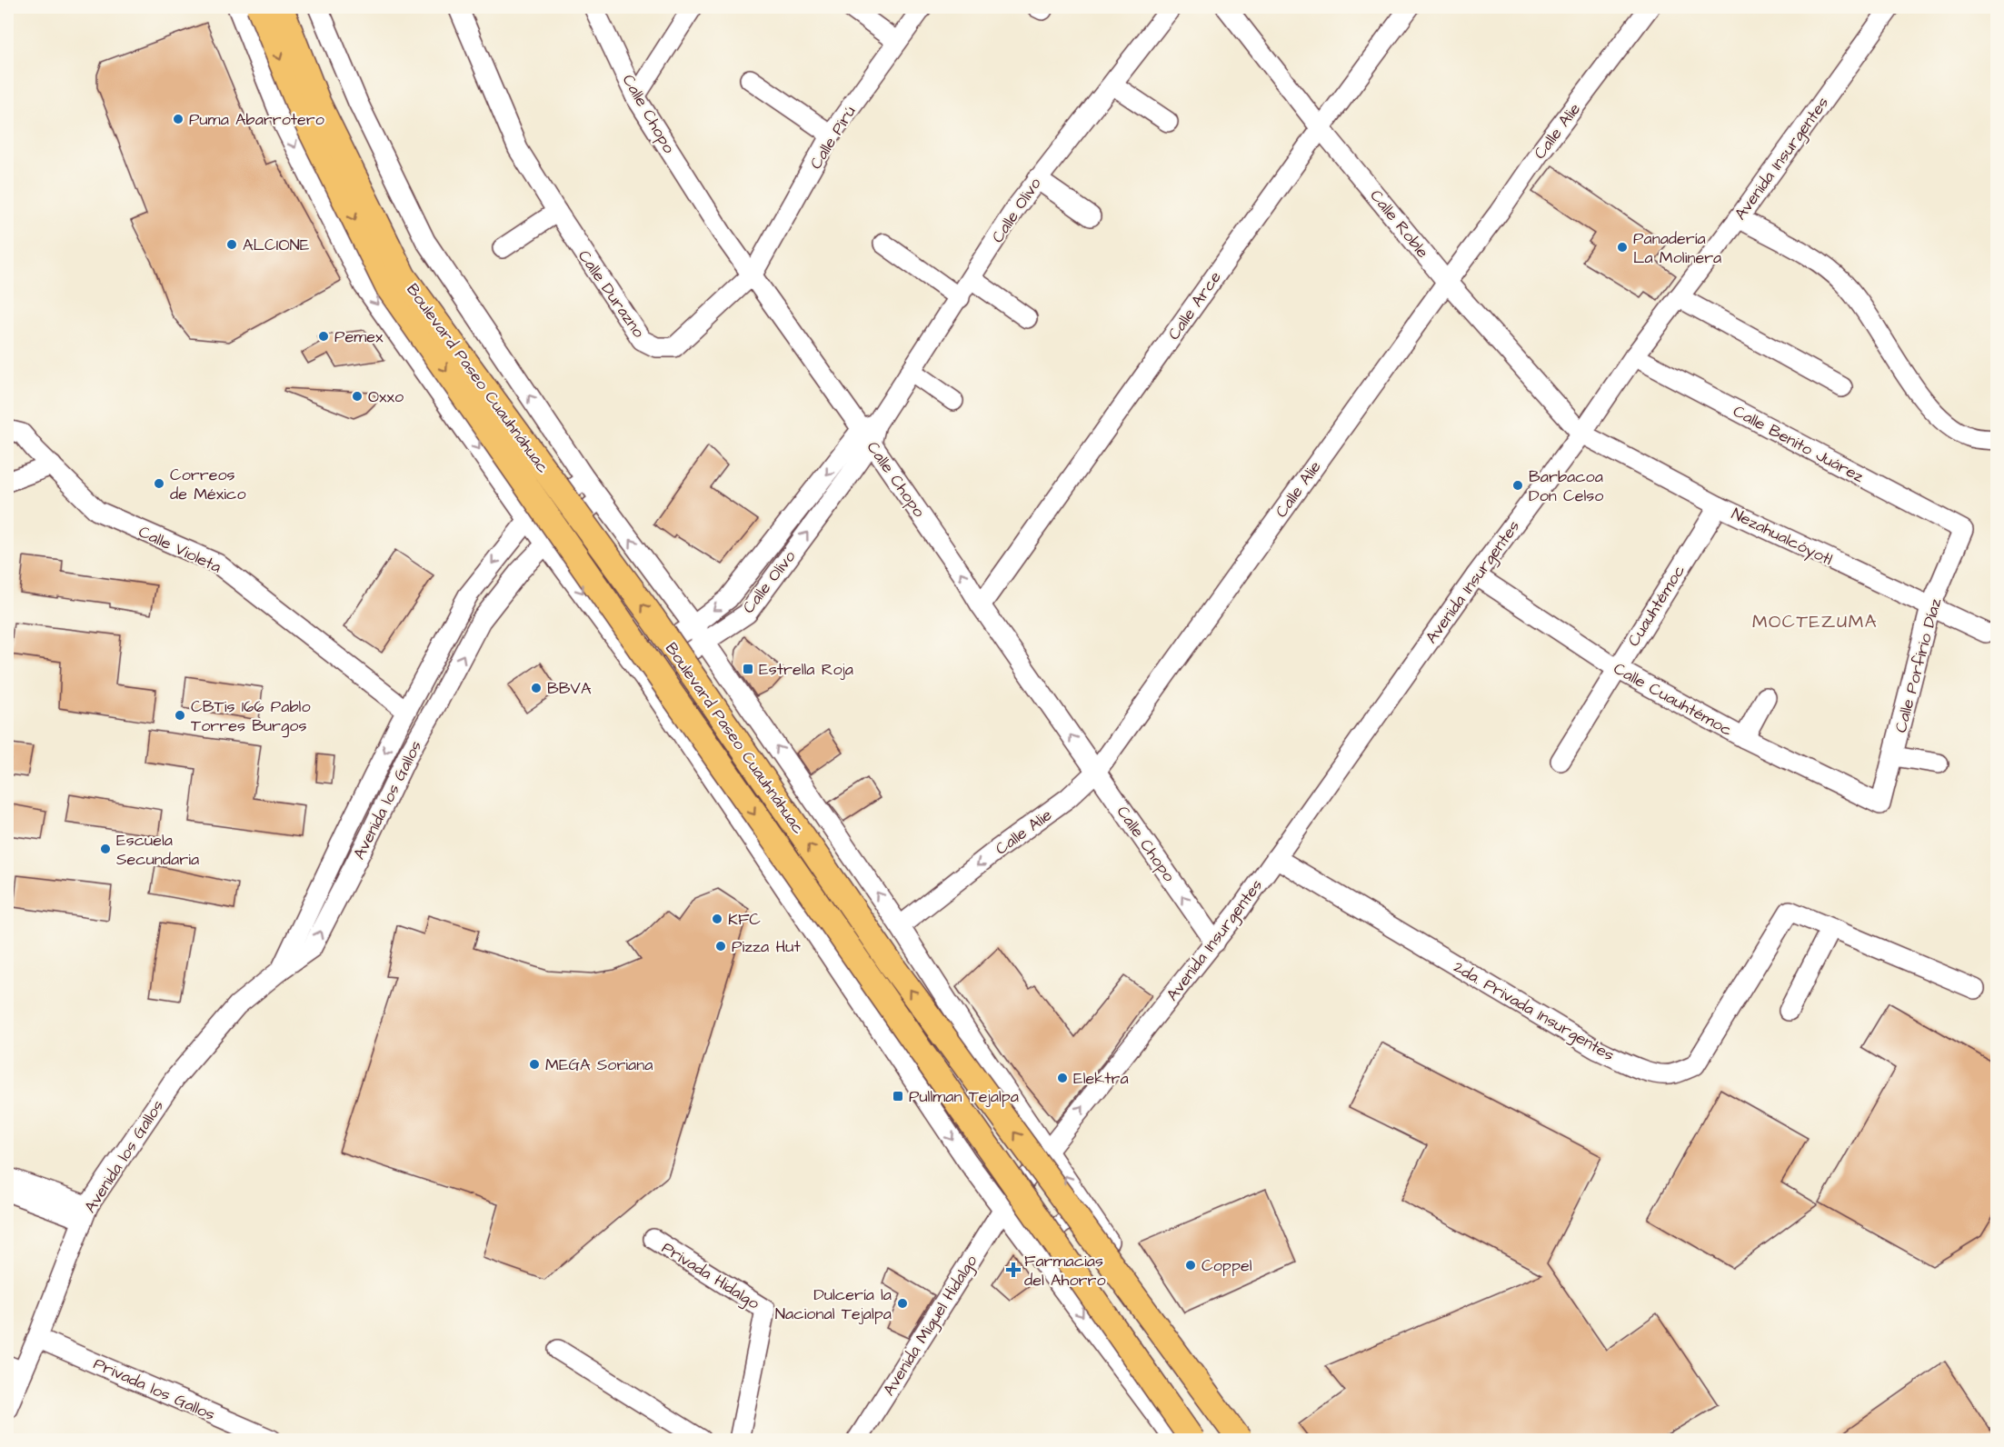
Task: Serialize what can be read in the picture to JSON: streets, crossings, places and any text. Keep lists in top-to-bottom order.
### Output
{
  "streets": {
    "main road": ["Boulevard Paseo Cuauhnáhuac"],
    "street": [
      "Calle Chopo",
      "Calle Alie",
      "Calle Pirú",
      "Avenida Insurgentes",
      "Calle Olivo",
      "Calle Roble",
      "Calle Durazno",
      "Calle Arce",
      "Calle Benito Juárez",
      "Nezahualcóyotl",
      "Calle Violeta",
      "Cuauhtémoc",
      "Calle Porfirio Díaz",
      "Calle Cuauhtémoc",
      "Avenida los Gallos",
      "2da. Privada Insurgentes",
      "Privada Hidalgo",
      "Avenida Miguel Hidalgo",
      "Privada los Gallos"
    ]
  },
  "crossings": [
    ["Calle Chopo", "Calle Alie"],
    ["Calle Chopo", "Calle Pirú"],
    ["Calle Chopo", "Avenida Insurgentes"],
    ["Calle Chopo", "Calle Olivo"],
    ["Calle Chopo", "Calle Durazno"],
    ["Calle Chopo", "Calle Arce"],
    ["Calle Alie", "Calle Roble"],
    ["Calle Alie", "Boulevard Paseo Cuauhnáhuac"],
    ["Calle Pirú", "Calle Durazno"],
    ["Avenida Insurgentes", "Calle Roble"],
    ["Avenida Insurgentes", "Boulevard Paseo Cuauhnáhuac"],
    ["Avenida Insurgentes", "Calle Benito Juárez"],
    ["Avenida Insurgentes", "Nezahualcóyotl"],
    ["Avenida Insurgentes", "Calle Cuauhtémoc"],
    ["Avenida Insurgentes", "2da. Privada Insurgentes"],
    ["Avenida Insurgentes", "Avenida Miguel Hidalgo"],
    ["Calle Olivo", "Boulevard Paseo Cuauhnáhuac"],
    ["Calle Roble", "Calle Arce"],
    ["Calle Roble", "Nezahualcóyotl"],
    ["Calle Benito Juárez", "Calle Porfirio Díaz"],
    ["Nezahualcóyotl", "Cuauhtémoc"],
    ["Nezahualcóyotl", "Calle Porfirio Díaz"],
    ["Calle Violeta", "Avenida los Gallos"],
    ["Cuauhtémoc", "Calle Cuauhtémoc"],
    ["Calle Porfirio Díaz", "Calle Cuauhtémoc"],
    ["Avenida los Gallos", "Privada los Gallos"]
  ],
  "one_way": ["Calle Chopo"],
  "districts": ["MOCTEZUMA"],
  "places": {
    "other": [
      "Puma Abarrotero",
      "ALCIONE",
      "Panadería La Molinera",
      "Pemex",
      "Oxxo",
      "Correos de México",
      "Barbacoa Don Celso",
      "BBVA",
      "CBTis 166 Pablo Torres Burgos",
      "Escuela Secundaria",
      "KFC",
      "Pizza Hut",
      "MEGA Soriana",
      "Elektra",
      "Coppel",
      "Dulcería la Nacional Tejalpa"
    ],
    "transit": ["Estrella Roja", "Pullman Tejalpa"],
    "health": ["Farmacias del Ahorro"]
  }
}
